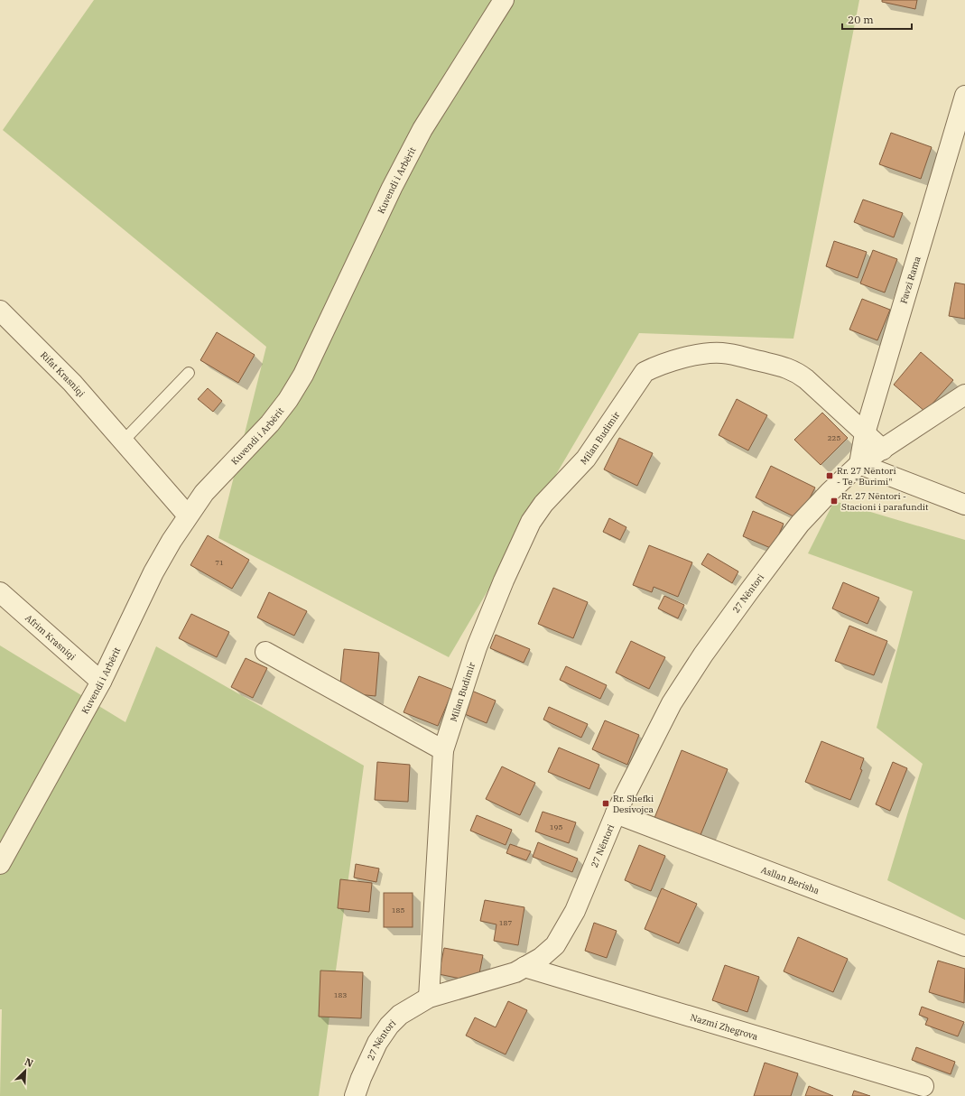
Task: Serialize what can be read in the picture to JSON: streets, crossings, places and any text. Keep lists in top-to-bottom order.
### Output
{
  "streets": {
    "street": [
      "Kuvendi i Arbërit",
      "Favzi Rama",
      "Rifat Krasniqi",
      "Milan Budimir",
      "27 Nëntori",
      "Afrim Krasniqi",
      "Asllan Berisha",
      "Nazmi Zhegrova"
    ]
  },
  "crossings": [
    ["Kuvendi i Arbërit", "Rifat Krasniqi"],
    ["Kuvendi i Arbërit", "Afrim Krasniqi"],
    ["Favzi Rama", "Milan Budimir"],
    ["Favzi Rama", "27 Nëntori"],
    ["Milan Budimir", "27 Nëntori"],
    ["27 Nëntori", "Asllan Berisha"],
    ["27 Nëntori", "Nazmi Zhegrova"]
  ],
  "places": {
    "transit": ["Rr. 27 Nëntori - Te \"Burimi\"", "Rr. 27 Nëntori - Stacioni i parafundit", "Rr. Shefki Desivojca"]
  },
  "house_numbers": [
    "225",
    "71",
    "195",
    "185",
    "187",
    "183"
  ],
  "scale_bar": "20 m",
  "north": "top right"
}
